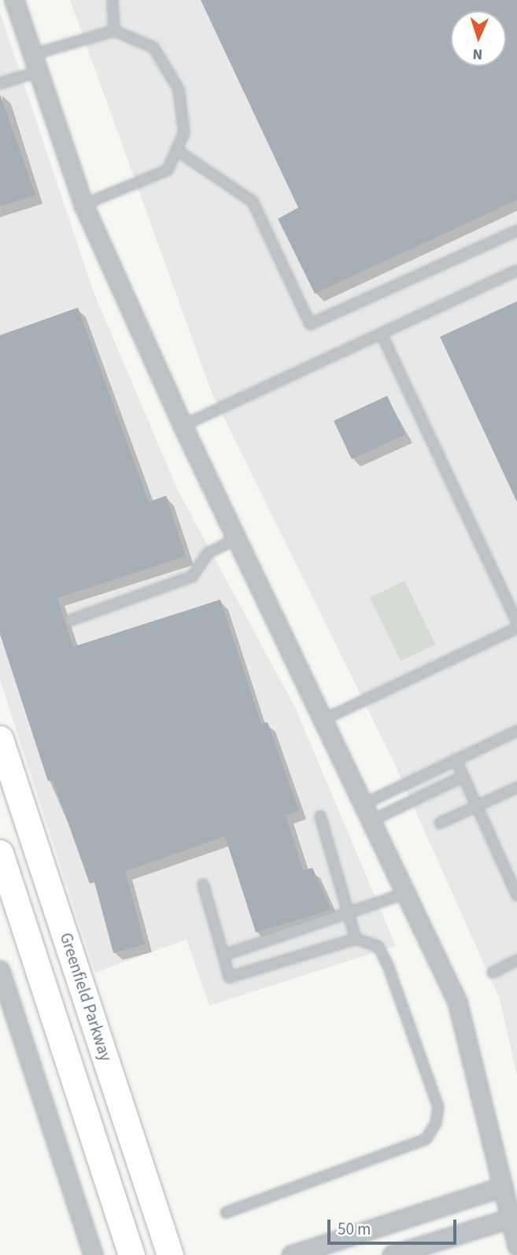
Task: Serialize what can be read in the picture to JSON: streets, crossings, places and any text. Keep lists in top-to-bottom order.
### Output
{
  "streets": {
    "main road": ["Greenfield Parkway"]
  },
  "scale_bar": "50 m",
  "north": "bottom"
}
